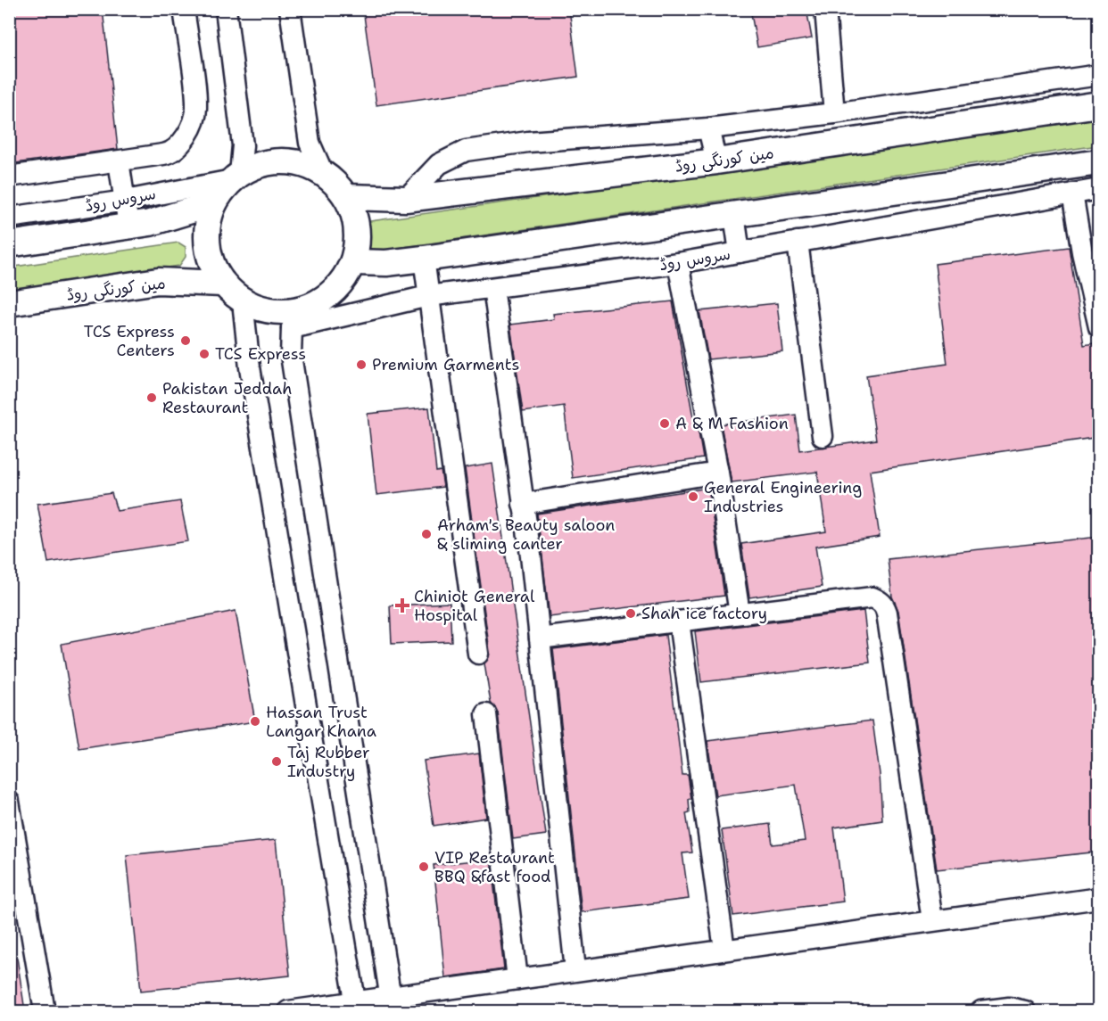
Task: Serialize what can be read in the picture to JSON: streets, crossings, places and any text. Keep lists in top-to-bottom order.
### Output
{
  "streets": {
    "main road": ["مین کورنگی روڈ"],
    "street": ["سروس روڈ"]
  },
  "crossings": [
    ["مین کورنگی روڈ", "سروس روڈ"]
  ],
  "places": {
    "other": [
      "TCS Express Centers",
      "TCS Express",
      "Premium Garments",
      "Pakistan Jeddah Restaurant",
      "A & M Fashion",
      "General Engineering Industries",
      "Arham's Beauty saloon & sliming canter",
      "Shah ice factory",
      "Hassan Trust Langar Khana",
      "Taj Rubber Industry",
      "VIP Restaurant BBQ &fast food"
    ],
    "health": ["Chiniot General Hospital"]
  }
}
